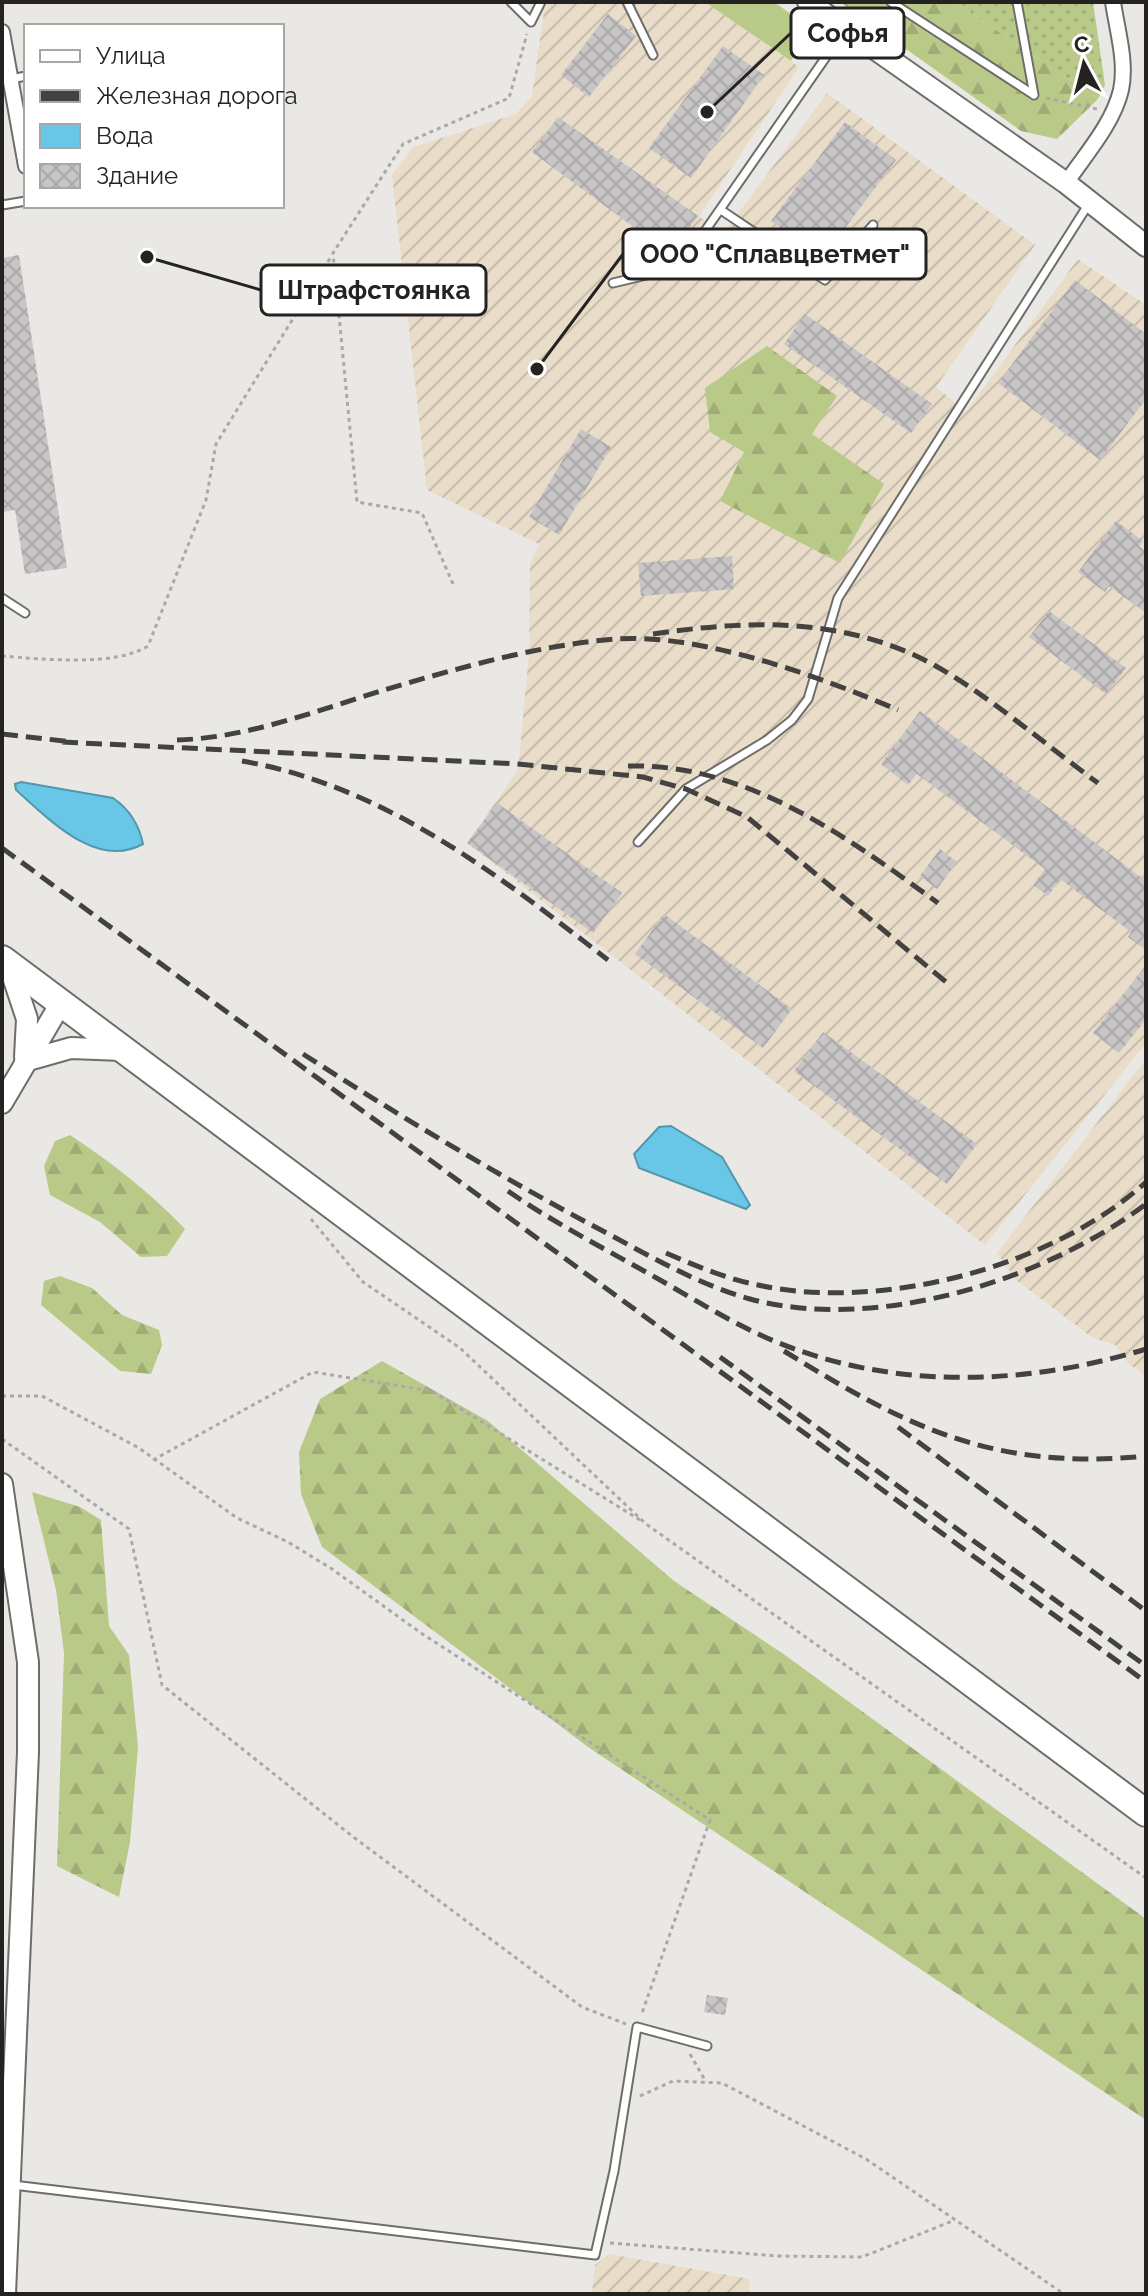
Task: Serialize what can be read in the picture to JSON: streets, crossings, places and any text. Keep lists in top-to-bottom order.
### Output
{
  "places": ["Софья", "Штрафстоянка", "ООО \"Сплавцветмет\""],
  "legend": [
    "Улица",
    "Железная дорога",
    "Вода",
    "Здание"
  ],
  "north": "top"
}
